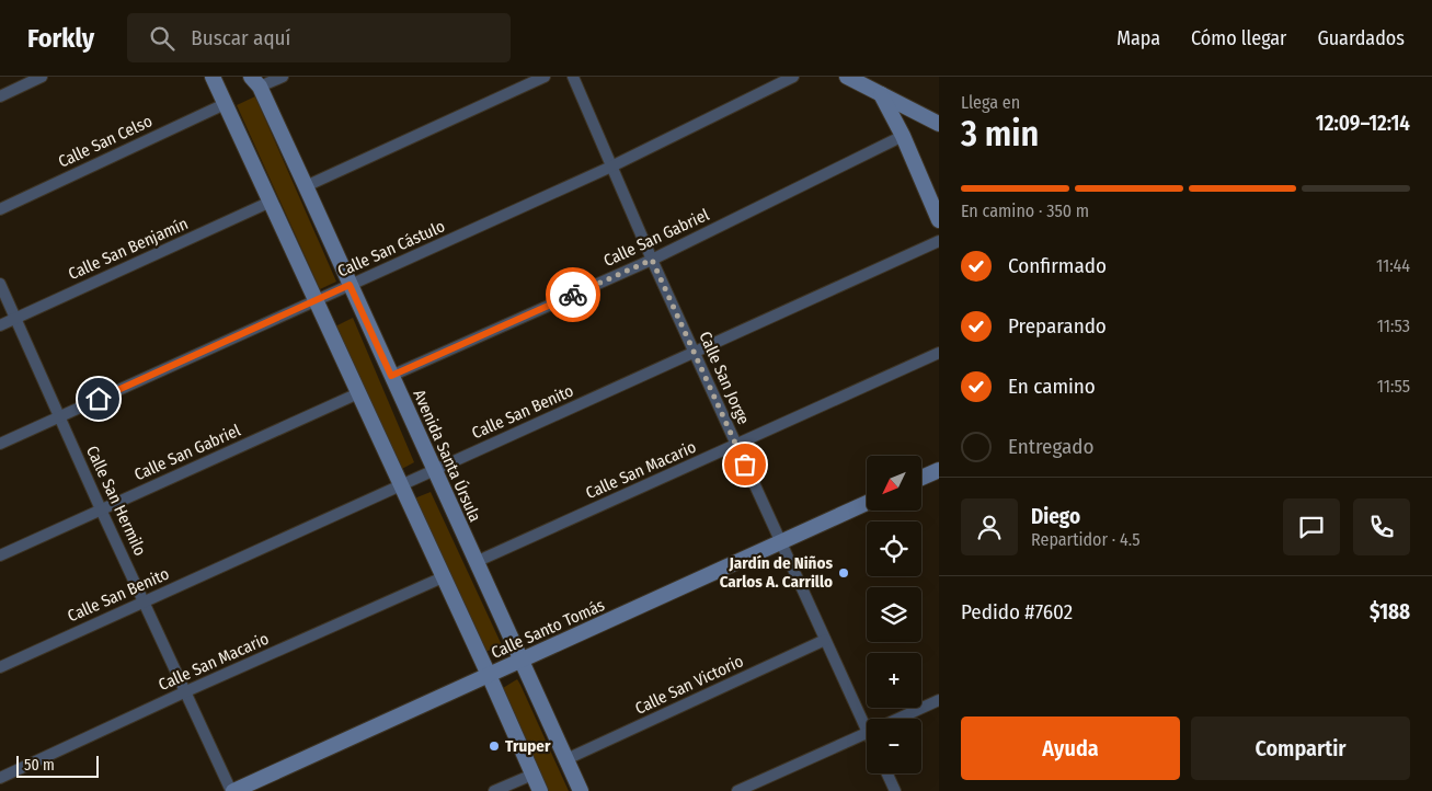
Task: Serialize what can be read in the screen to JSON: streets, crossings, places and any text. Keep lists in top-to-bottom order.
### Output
{
  "streets": {
    "street": [
      "Calle San Celso",
      "Calle San Gabriel",
      "Calle San Benjamín",
      "Calle San Cástulo",
      "Calle San Jorge",
      "Calle San Benito",
      "Avenida Santa Úrsula",
      "Calle San Macario",
      "Calle San Hermilo",
      "Calle Santo Tomás",
      "Calle San Victorio"
    ]
  },
  "crossings": [
    ["Calle San Gabriel", "Calle San Jorge"],
    ["Calle San Gabriel", "Avenida Santa Úrsula"],
    ["Calle San Gabriel", "Calle San Hermilo"],
    ["Calle San Benjamín", "Calle San Hermilo"],
    ["Calle San Cástulo", "Calle San Jorge"],
    ["Calle San Cástulo", "Avenida Santa Úrsula"],
    ["Calle San Cástulo", "Calle San Hermilo"],
    ["Calle San Jorge", "Calle San Benito"],
    ["Calle San Jorge", "Calle San Macario"],
    ["Calle San Jorge", "Calle Santo Tomás"],
    ["Calle San Jorge", "Calle San Victorio"],
    ["Calle San Benito", "Avenida Santa Úrsula"],
    ["Calle San Benito", "Calle San Hermilo"],
    ["Avenida Santa Úrsula", "Calle San Macario"],
    ["Avenida Santa Úrsula", "Calle Santo Tomás"],
    ["Avenida Santa Úrsula", "Calle San Victorio"],
    ["Calle San Macario", "Calle San Hermilo"],
    ["Calle San Hermilo", "Calle Santo Tomás"]
  ],
  "places": ["Jardín de Niños Carlos A. Carrillo", "Truper"],
  "scale_bar": "50 m",
  "north": "bottom left",
  "page": {
    "header": "Forkly",
    "search": "Buscar aquí",
    "nav": ["Mapa", "Cómo llegar", "Guardados"],
    "heading": ["3 min", "Llega en", "12:09–12:14"],
    "panel": [
      "Diego",
      "Repartidor · 4.5",
      "Pedido #7602",
      "$188"
    ],
    "bar": "En camino · 350 m",
    "list": [
      ["Confirmado", "11:44"],
      ["Preparando", "11:53"],
      ["En camino", "11:55"],
      "Entregado"
    ],
    "map_buttons": ["+", "−"],
    "buttons": ["Ayuda", "Compartir"],
    "scale": "50 m"
  }
}
